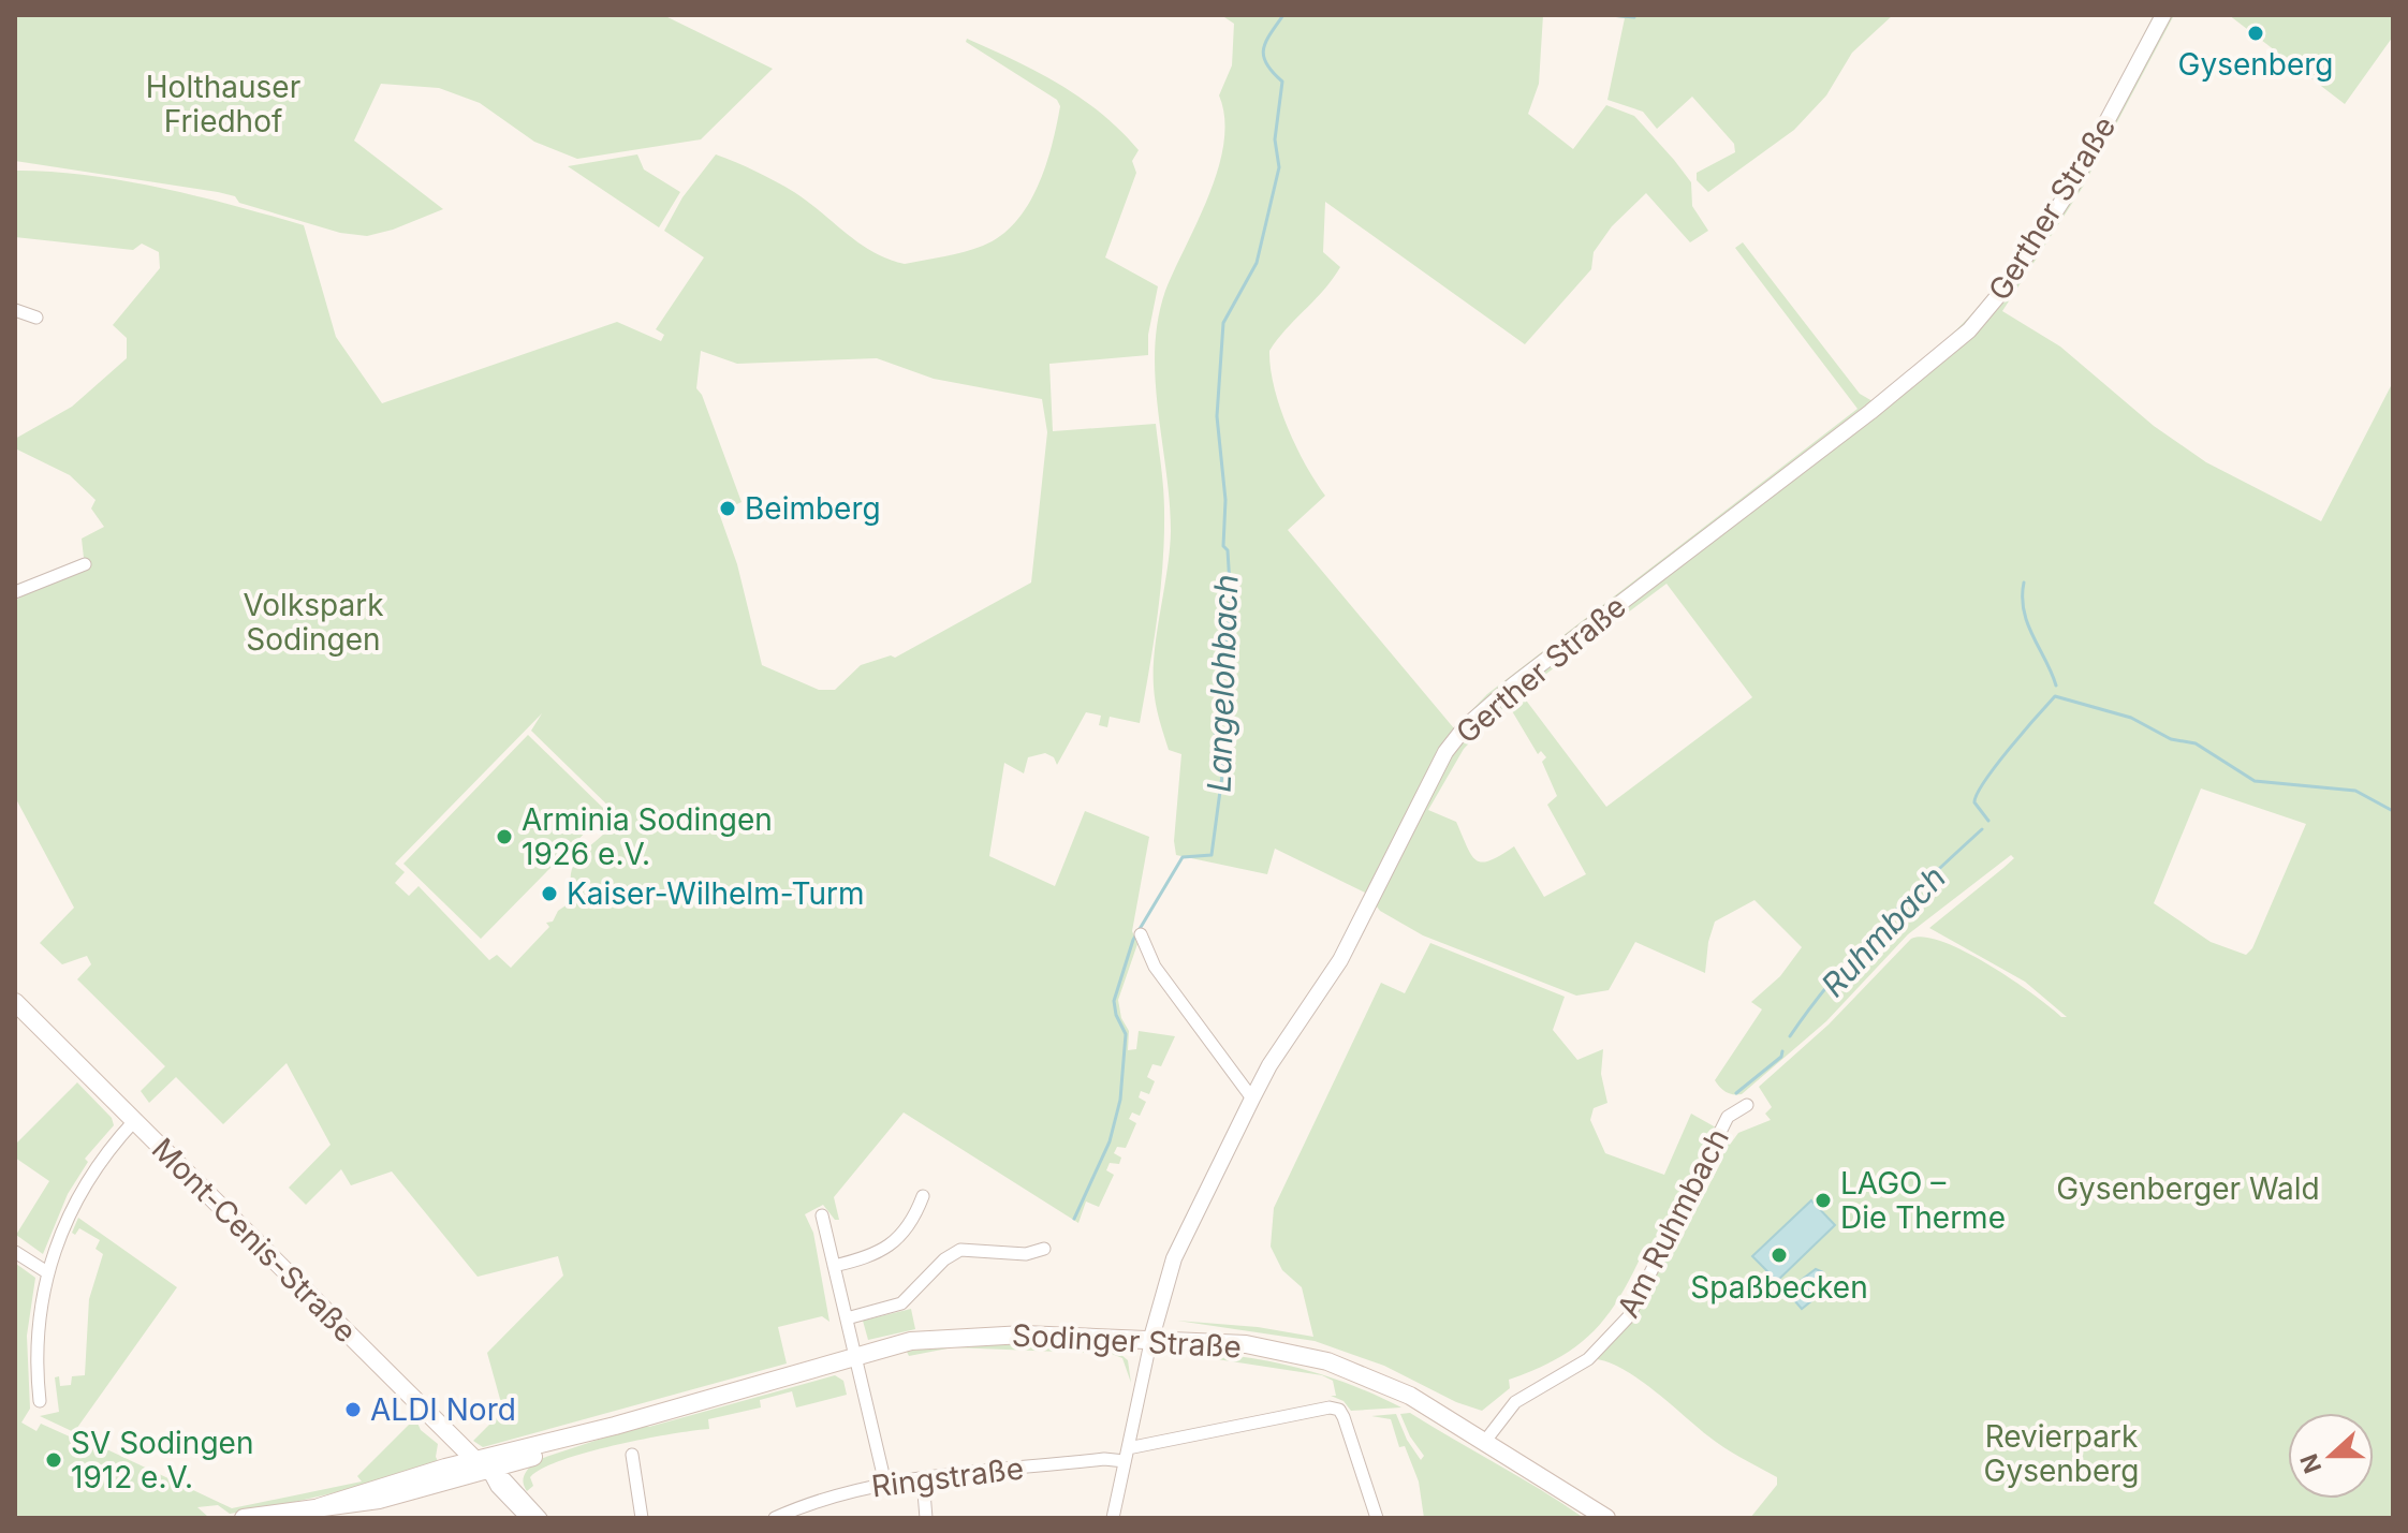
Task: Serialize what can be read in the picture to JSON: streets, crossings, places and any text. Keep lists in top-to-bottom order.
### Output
{
  "streets": {
    "main road": ["Mont-Cenis-Straße", "Sodinger Straße"],
    "street": ["Gerther Straße", "Am Ruhmbach", "Ringstraße"]
  },
  "crossings": [
    ["Gerther Straße", "Sodinger Straße"],
    ["Gerther Straße", "Ringstraße"],
    ["Am Ruhmbach", "Sodinger Straße"],
    ["Mont-Cenis-Straße", "Sodinger Straße"]
  ],
  "water": ["Langelohbach", "Ruhmbach"],
  "parks": [
    "Holthauser Friedhof",
    "Volkspark Sodingen",
    "Gysenberger Wald",
    "Revierpark Gysenberg"
  ],
  "places": [
    "Gysenberg",
    "Beimberg",
    "Arminia Sodingen 1926 e.V.",
    "Kaiser-Wilhelm-Turm",
    "LAGO – Die Therme",
    "Spaßbecken",
    "ALDI Nord",
    "SV Sodingen 1912 e.V."
  ],
  "north": "left"
}
